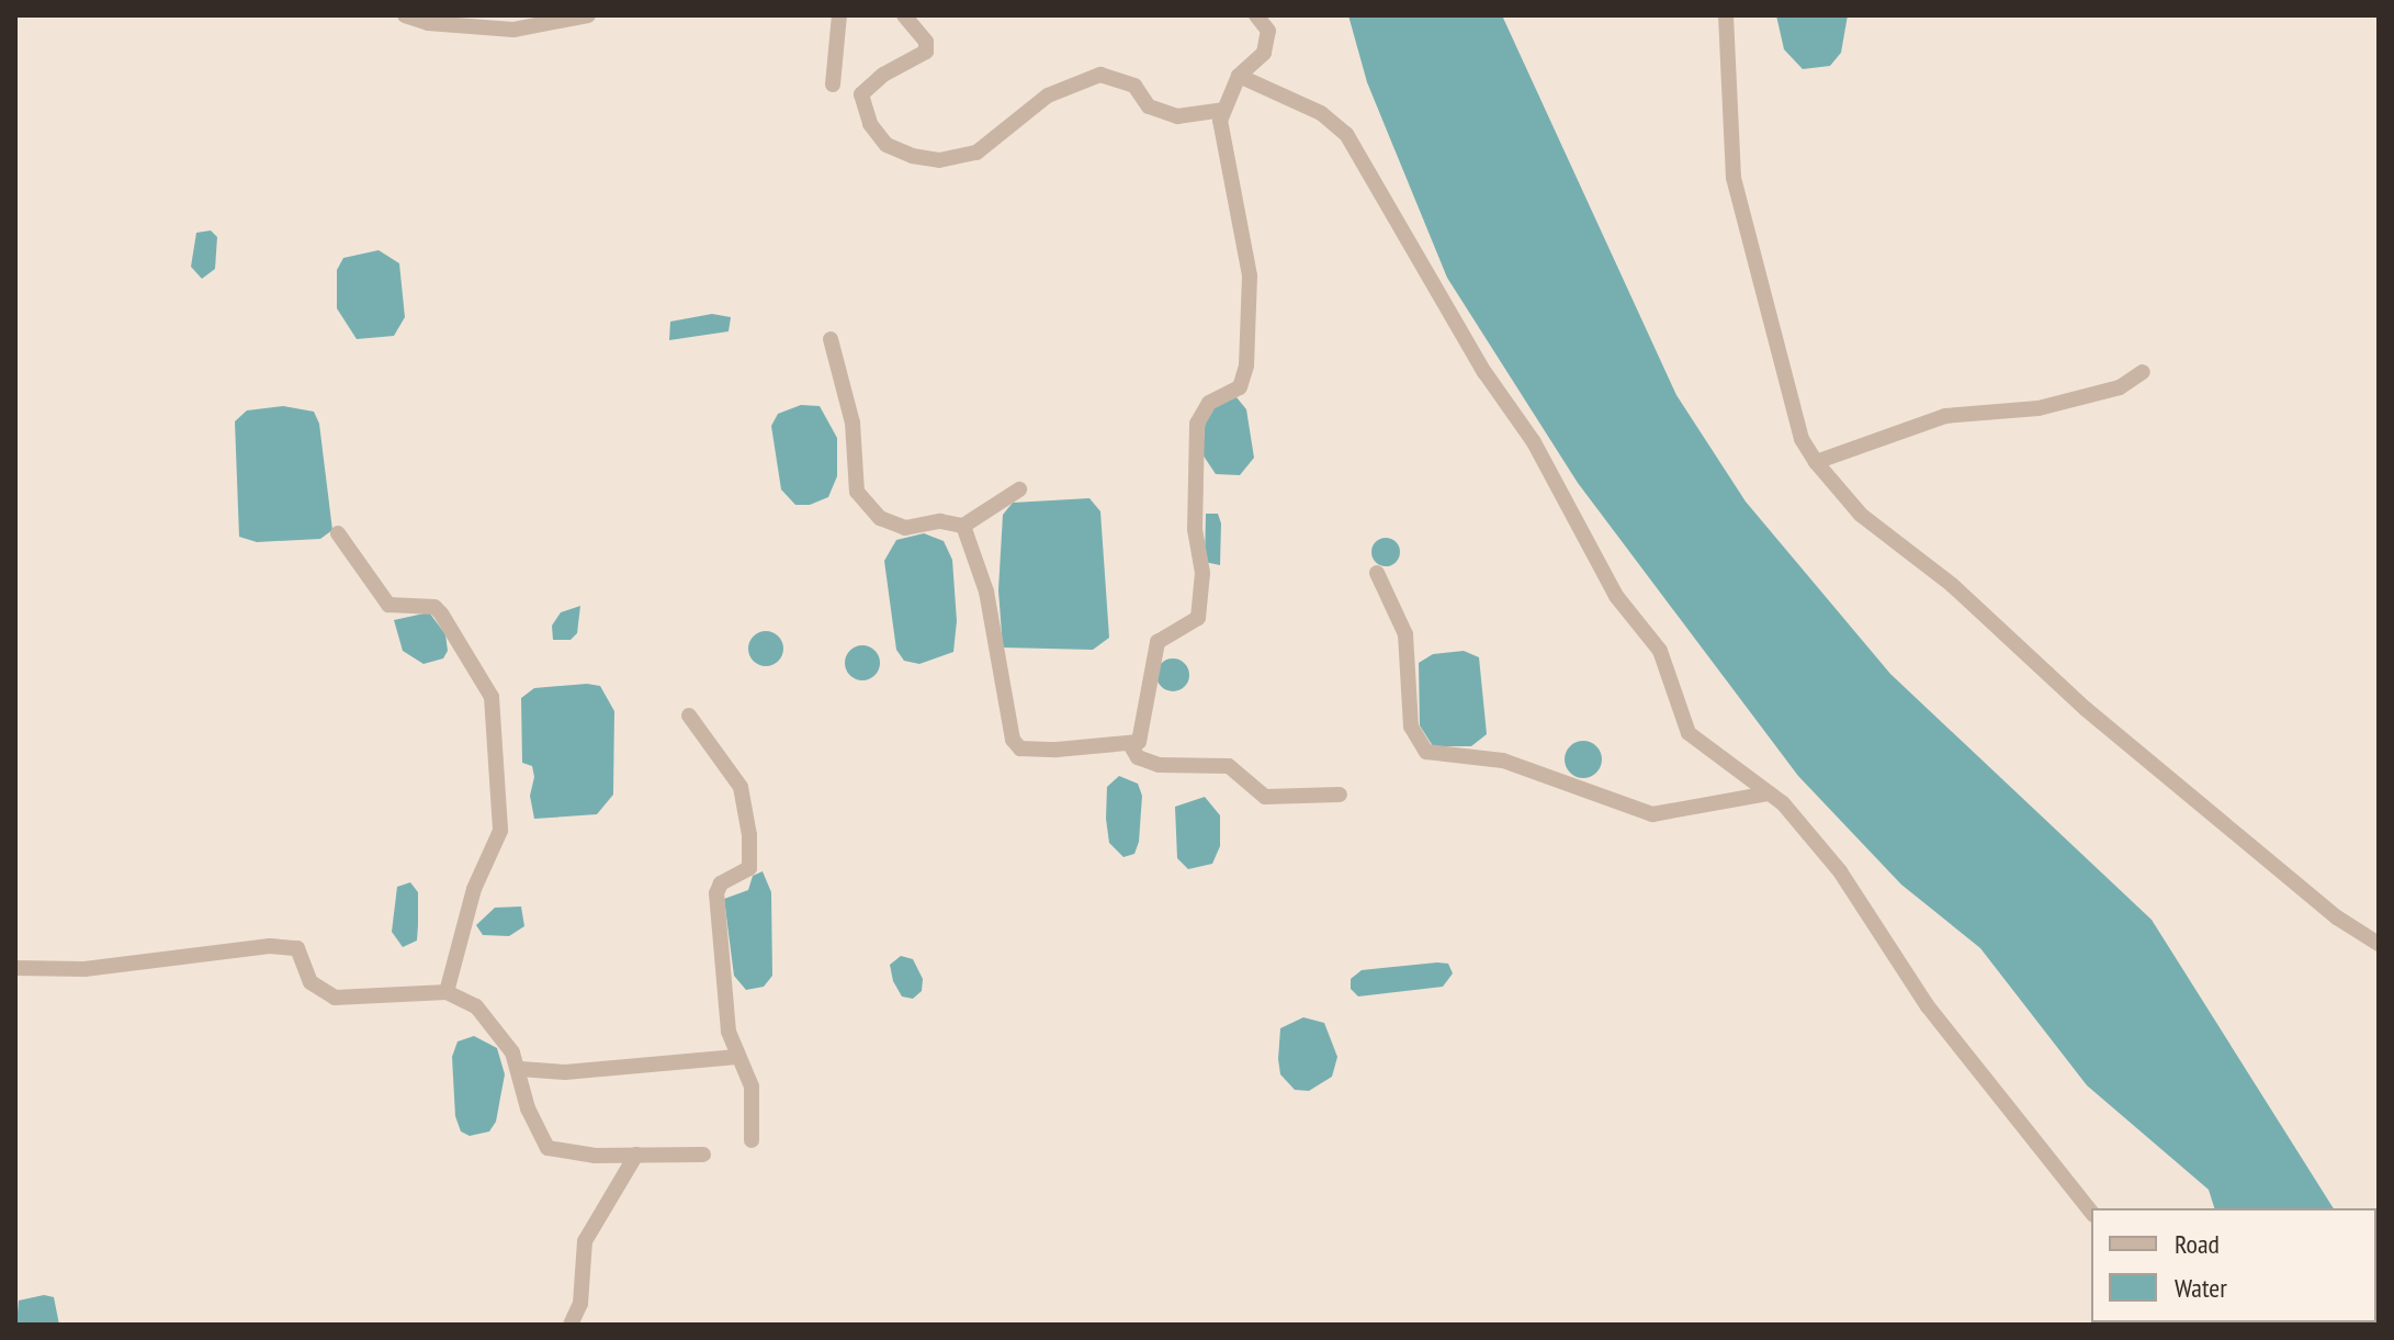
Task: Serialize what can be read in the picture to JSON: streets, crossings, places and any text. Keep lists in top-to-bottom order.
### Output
{
  "legend": ["Road", "Water"]
}
